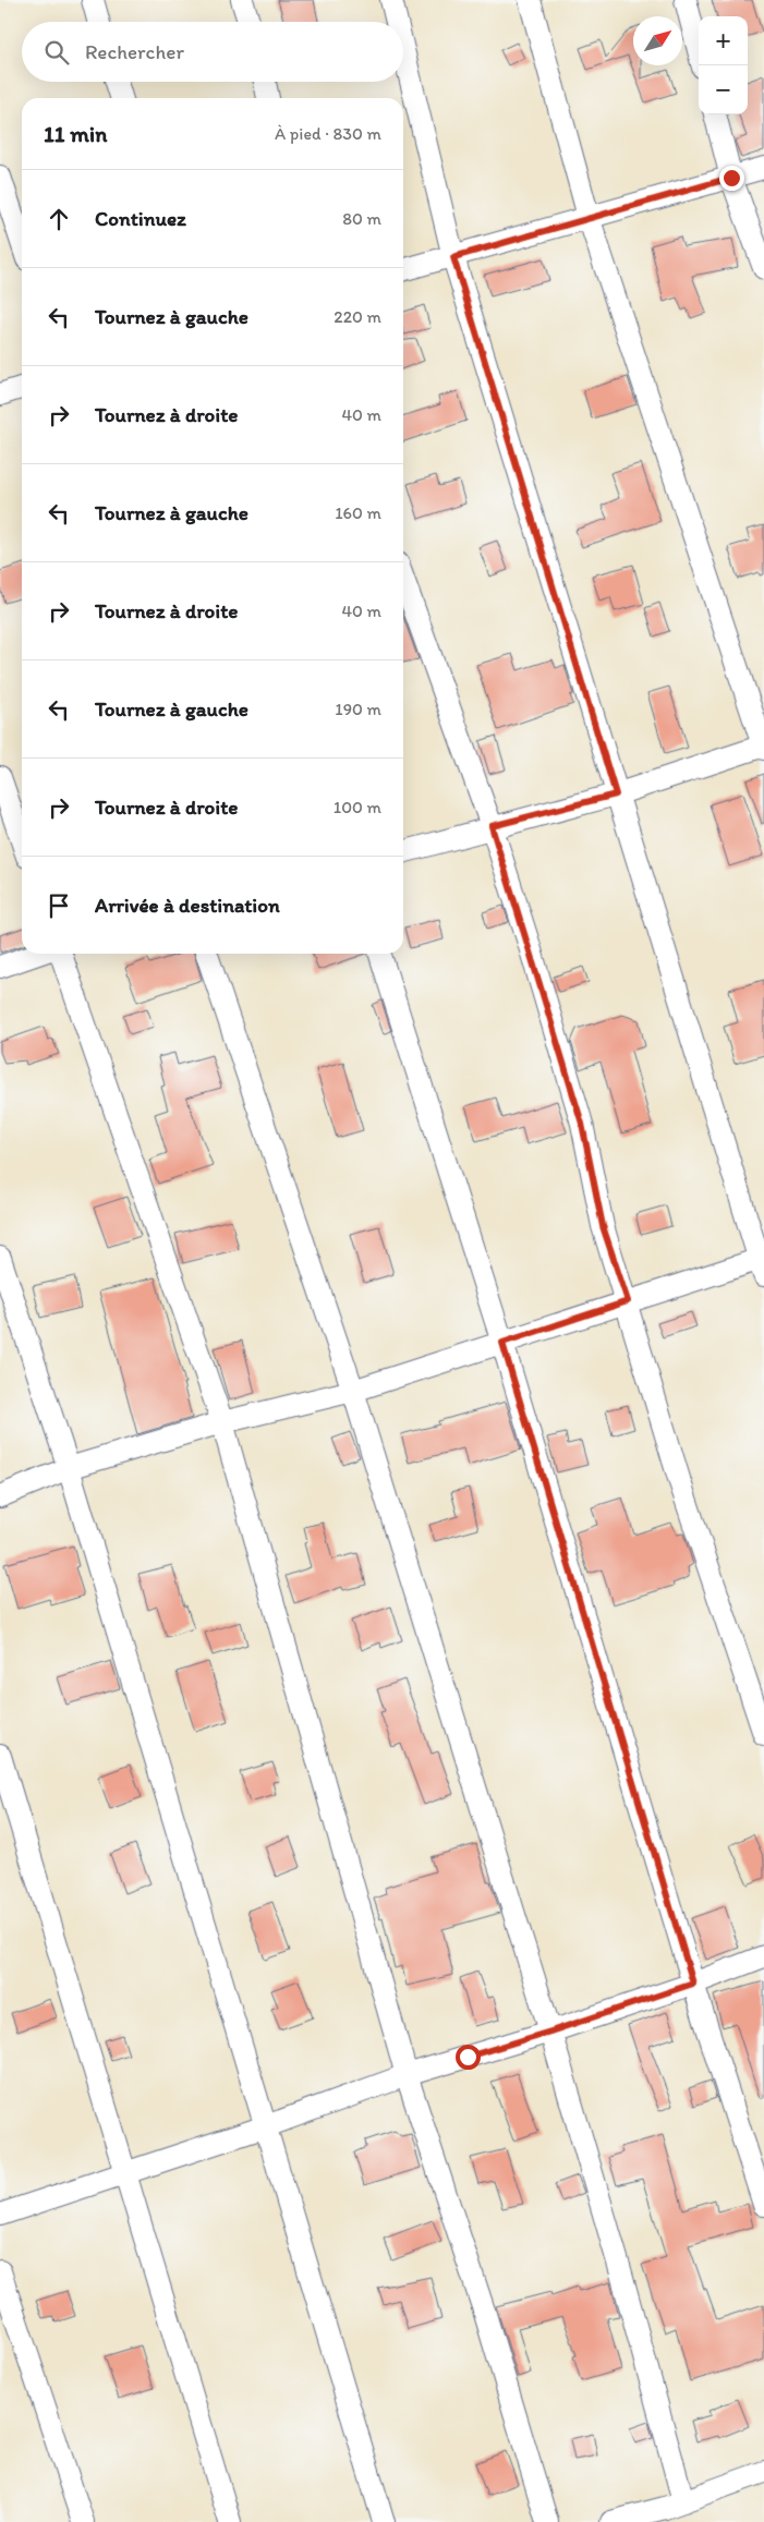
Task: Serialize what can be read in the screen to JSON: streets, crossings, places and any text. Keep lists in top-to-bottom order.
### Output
{
  "north": "top right",
  "page": {
    "map_buttons": ["+", "−"],
    "search": "Rechercher",
    "heading": ["11 min", "À pied · 830 m"],
    "list": [
      ["Continuez", "80 m"],
      ["Tournez à gauche", "220 m"],
      ["Tournez à droite", "40 m"],
      ["Tournez à gauche", "160 m"],
      ["Tournez à droite", "40 m"],
      ["Tournez à gauche", "190 m"],
      ["Tournez à droite", "100 m"],
      "Arrivée à destination"
    ]
  }
}
